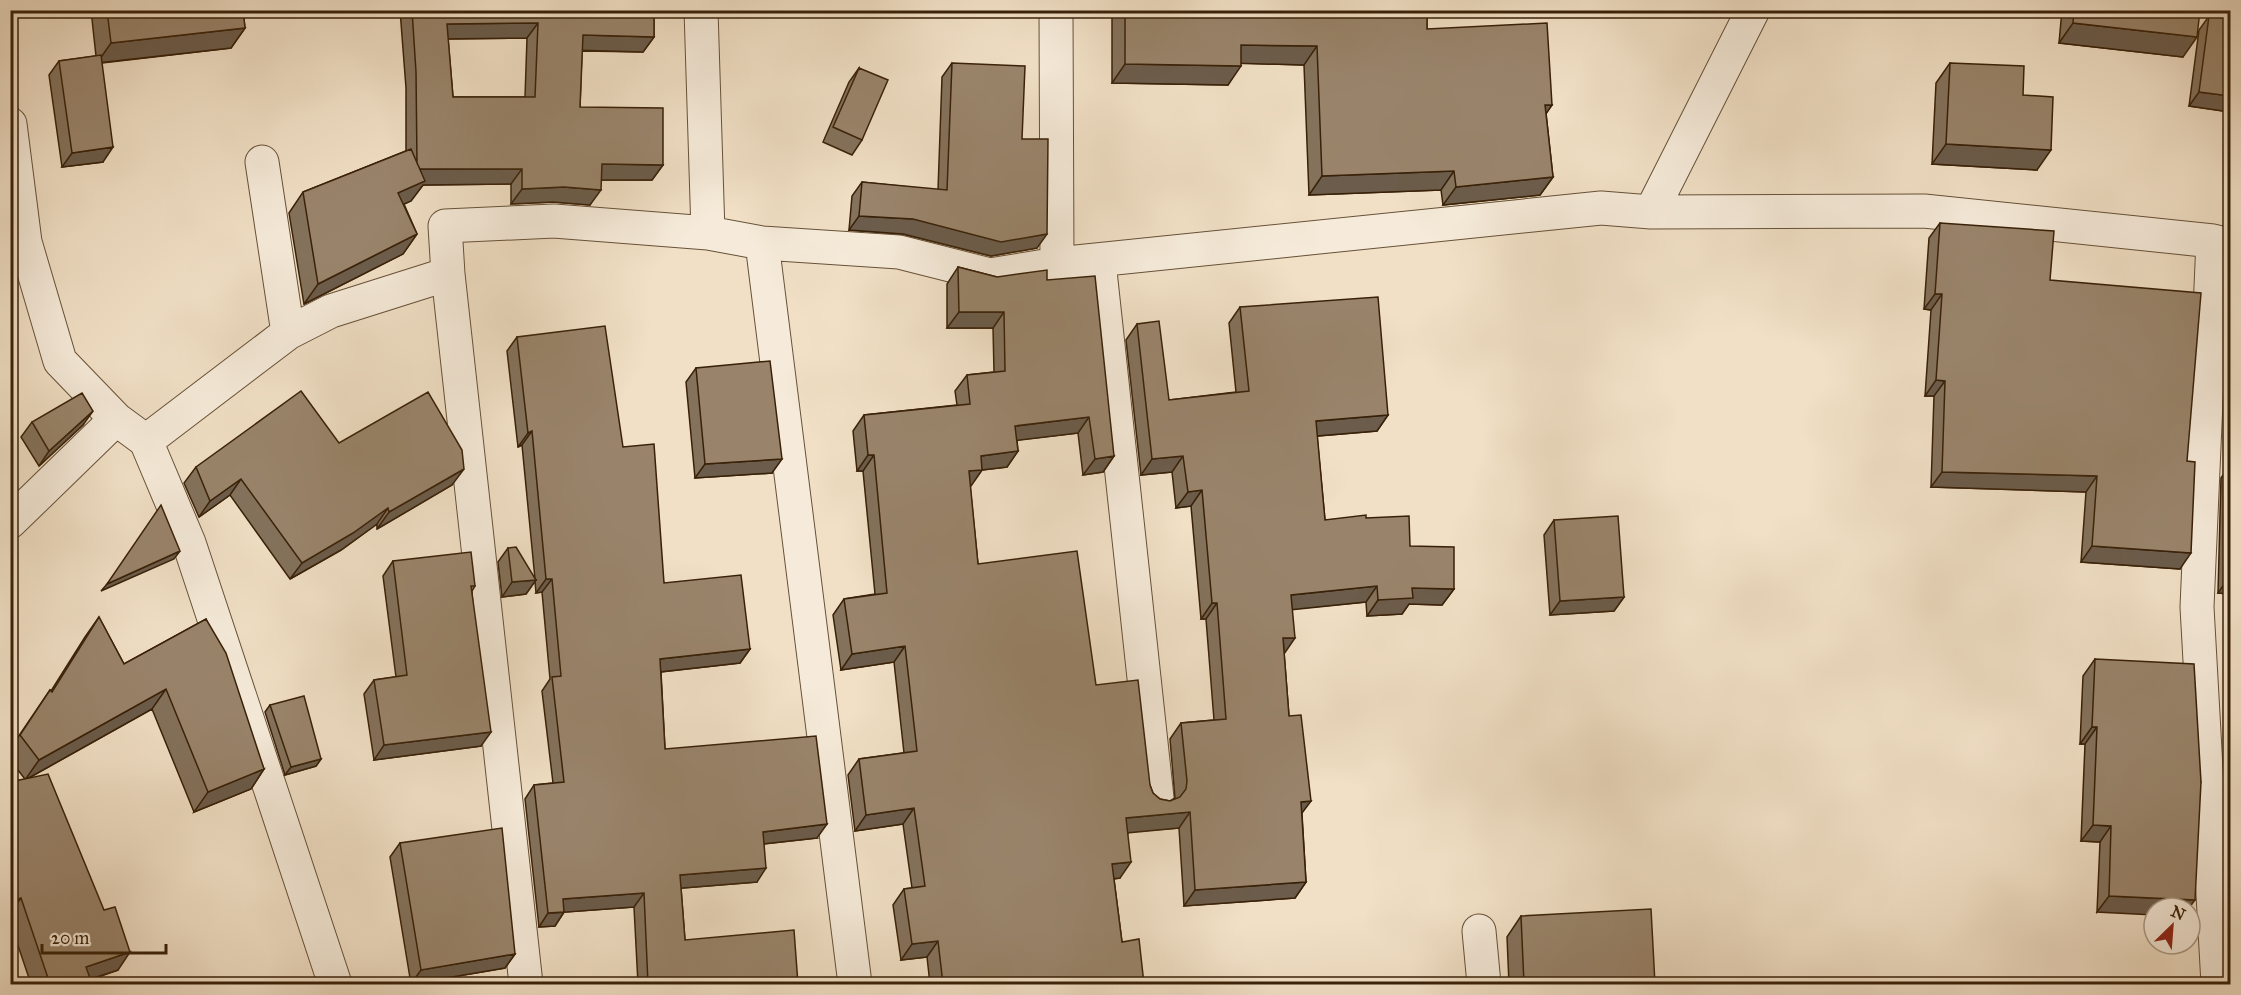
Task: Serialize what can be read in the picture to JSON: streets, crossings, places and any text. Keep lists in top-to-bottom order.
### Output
{
  "scale_bar": "20 m",
  "north": "top right"
}
